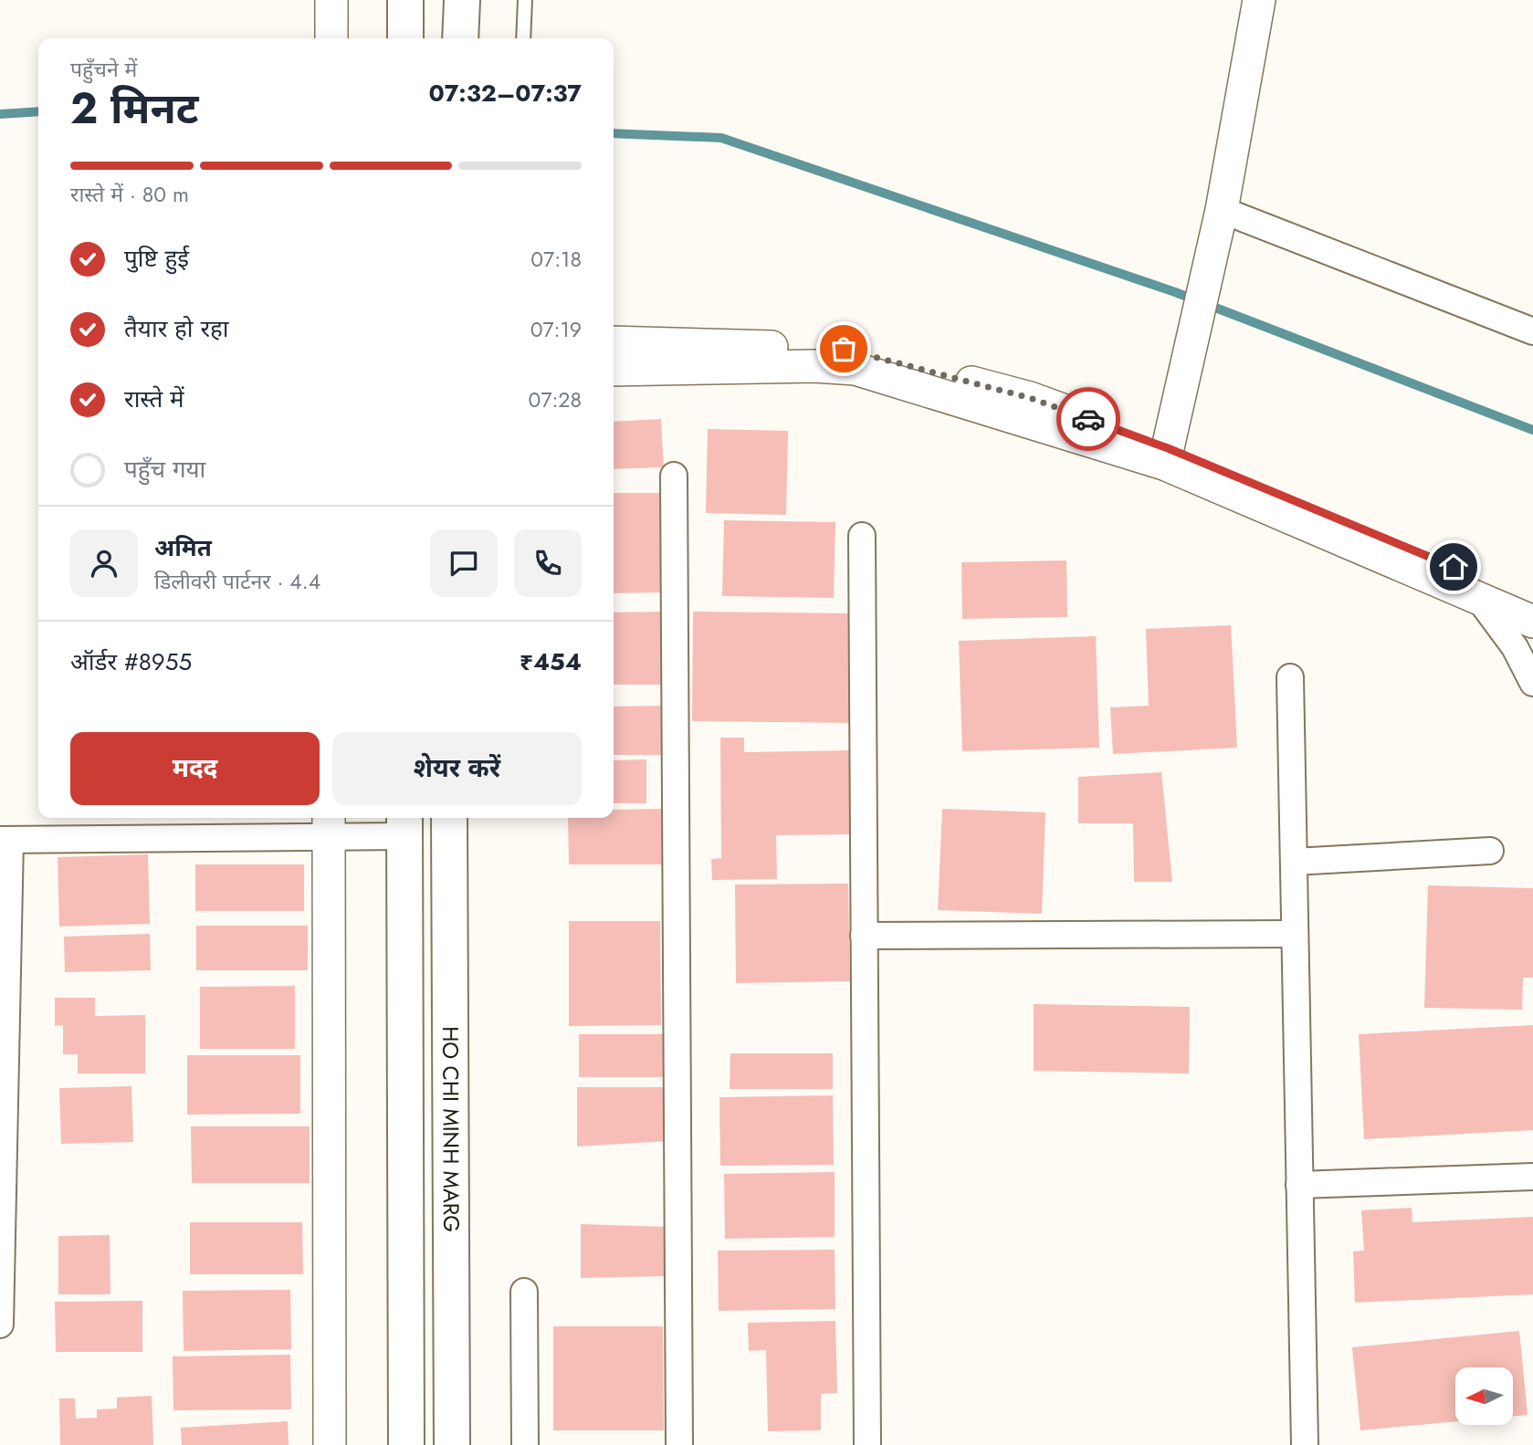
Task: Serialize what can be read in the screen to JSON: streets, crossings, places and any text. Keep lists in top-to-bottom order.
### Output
{
  "streets": {
    "main road": ["HO CHI MINH MARG"]
  },
  "north": "left",
  "page": {
    "heading": ["2 मिनट", "पहुँचने में", "07:32–07:37"],
    "panel": [
      "अमित",
      "डिलीवरी पार्टनर · 4.4",
      "ऑर्डर #8955",
      "₹454"
    ],
    "bar": "रास्ते में · 80 m",
    "list": [
      ["पुष्टि हुई", "07:18"],
      ["तैयार हो रहा", "07:19"],
      ["रास्ते में", "07:28"],
      "पहुँच गया"
    ],
    "buttons": ["मदद", "शेयर करें"]
  }
}
